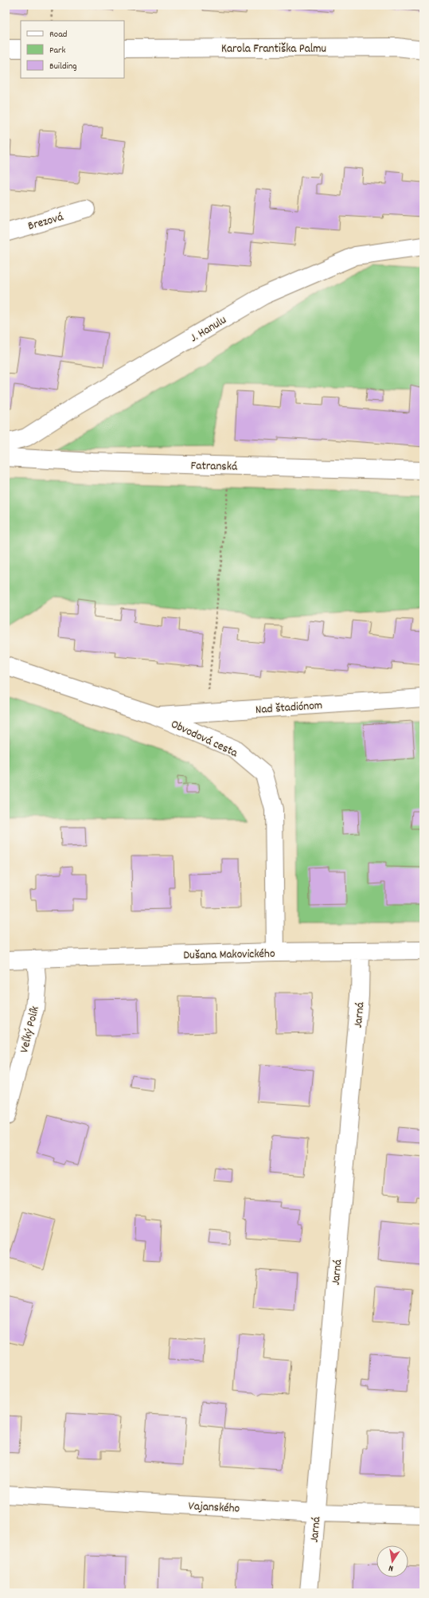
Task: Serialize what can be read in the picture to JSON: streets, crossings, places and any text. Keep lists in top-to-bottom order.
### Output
{
  "streets": {
    "street": [
      "Karola Františka Palmu",
      "Brezová",
      "J. Hanulu",
      "Fatranská",
      "Nad štadiónom",
      "Obvodová cesta",
      "Dušana Makovického",
      "Jarná",
      "Veľký Polík",
      "Vajanského"
    ]
  },
  "crossings": [
    ["Nad štadiónom", "Obvodová cesta"],
    ["Obvodová cesta", "Dušana Makovického"],
    ["Dušana Makovického", "Jarná"],
    ["Dušana Makovického", "Veľký Polík"],
    ["Jarná", "Vajanského"]
  ],
  "legend": ["Road", "Park", "Building"],
  "north": "bottom"
}
